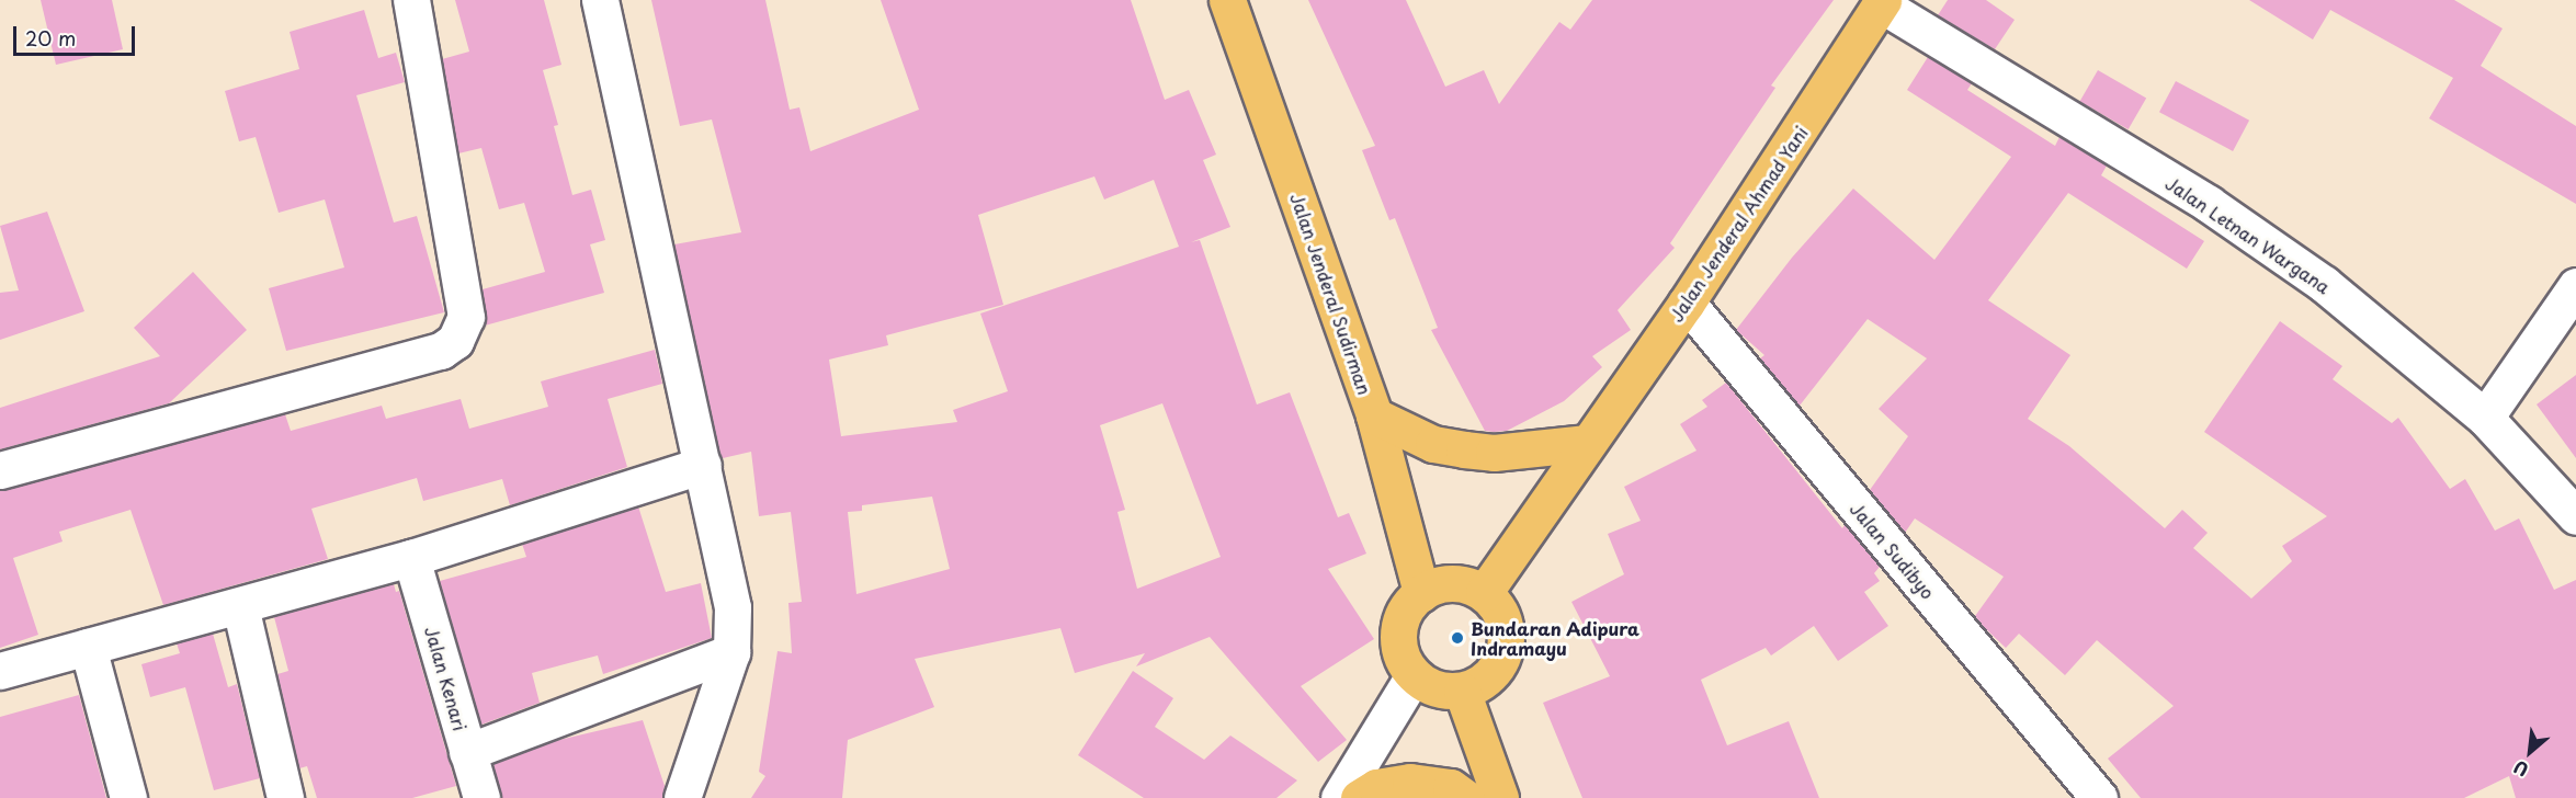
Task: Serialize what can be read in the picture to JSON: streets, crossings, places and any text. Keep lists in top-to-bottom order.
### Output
{
  "streets": {
    "main road": ["Jalan Jenderal Ahmad Yani", "Jalan Jenderal Sudirman"],
    "street": ["Jalan Letnan Wargana", "Jalan Sudibyo", "Jalan Kenari"]
  },
  "crossings": [
    ["Jalan Jenderal Ahmad Yani", "Jalan Letnan Wargana"],
    ["Jalan Jenderal Ahmad Yani", "Jalan Jenderal Sudirman"],
    ["Jalan Jenderal Ahmad Yani", "Jalan Sudibyo"]
  ],
  "places": ["Bundaran Adipura Indramayu"],
  "scale_bar": "20 m",
  "north": "bottom left"
}
